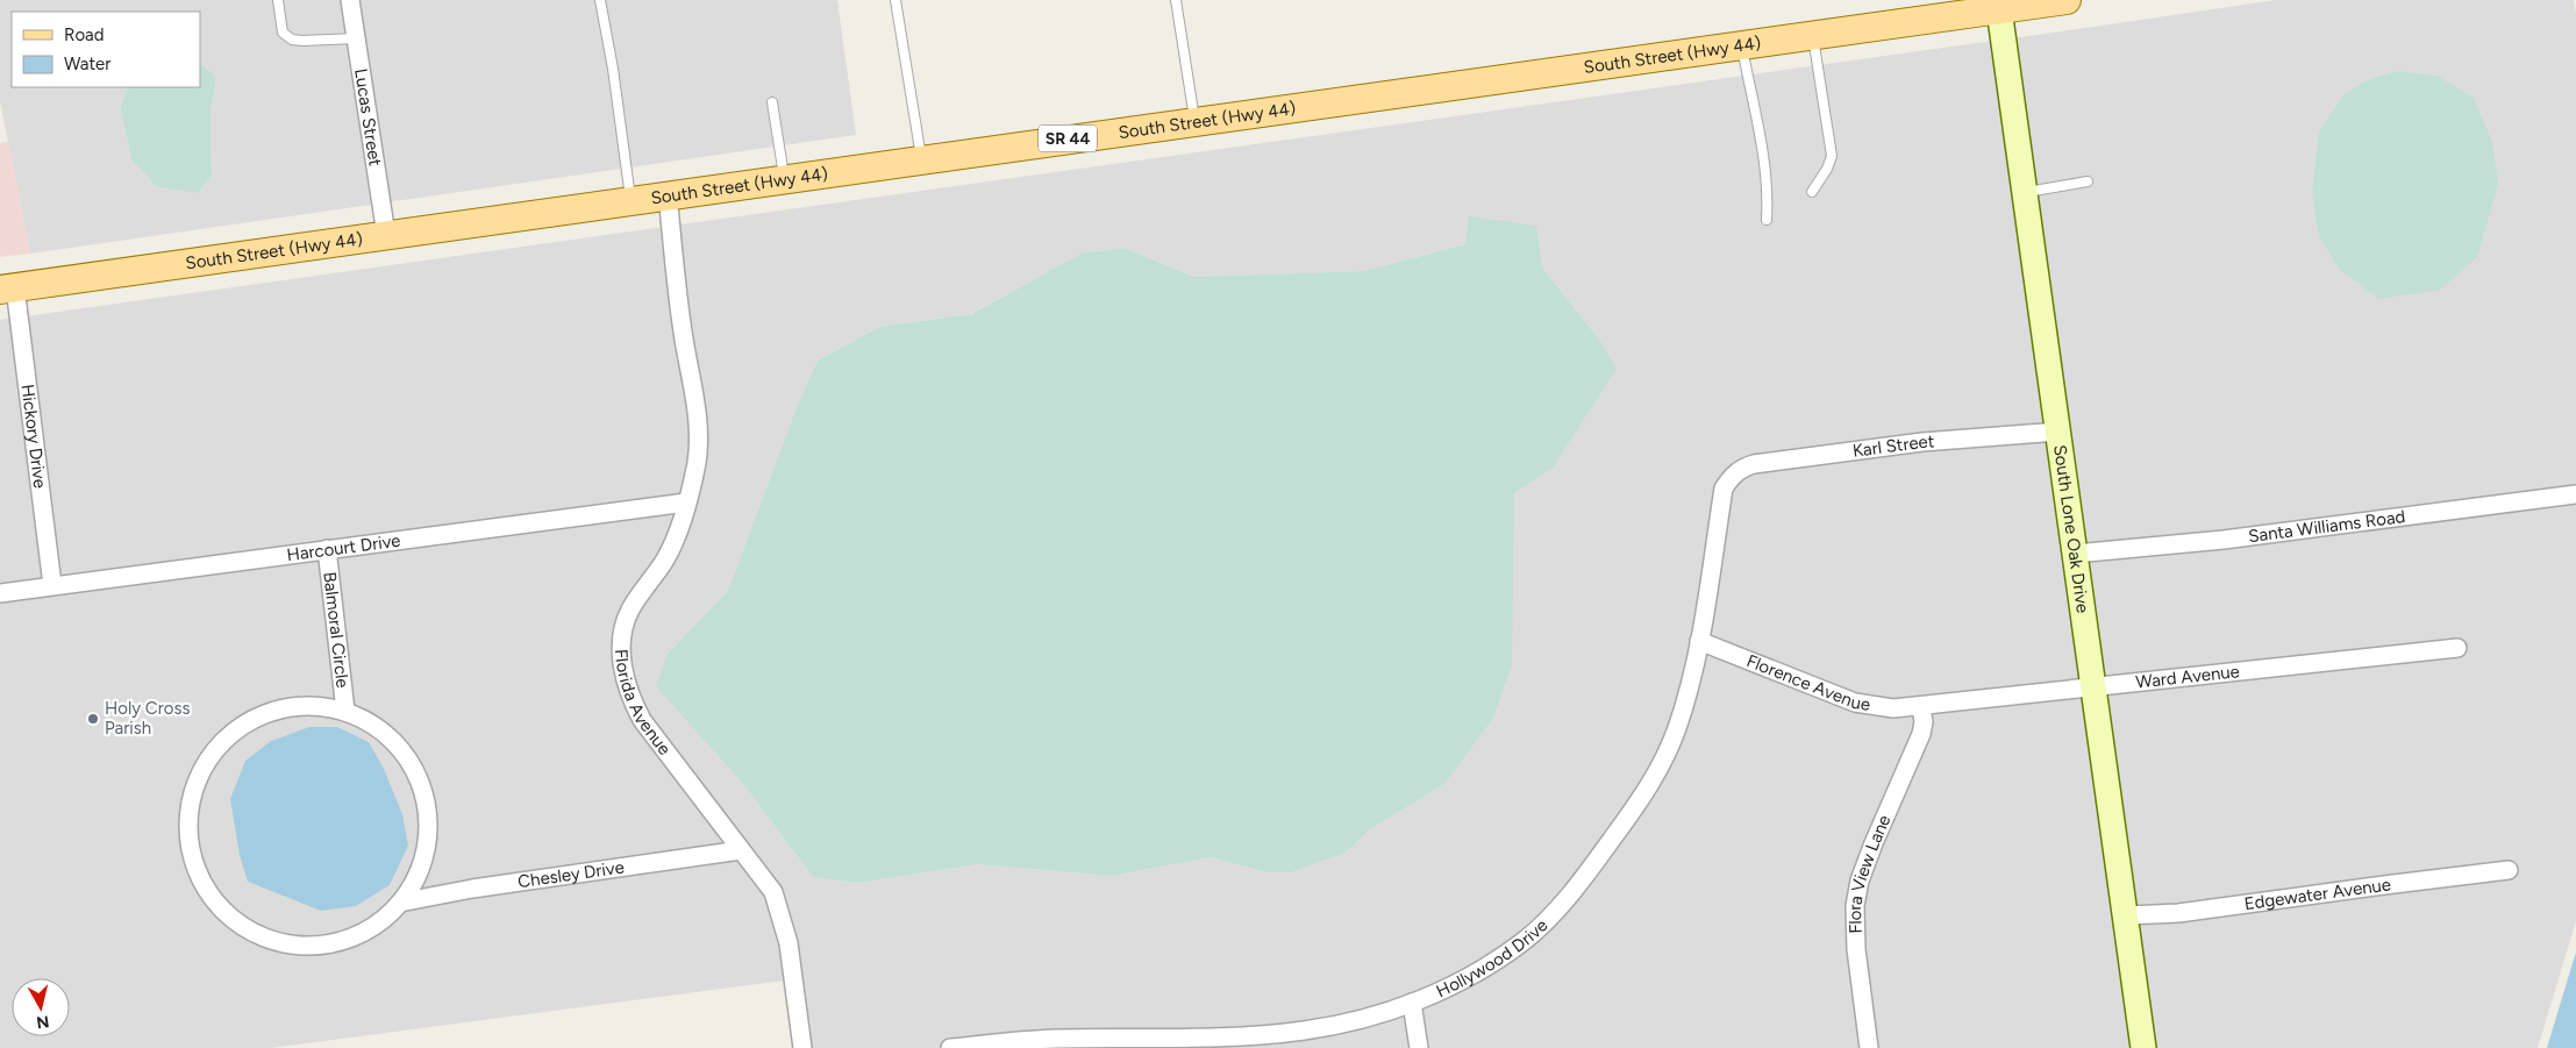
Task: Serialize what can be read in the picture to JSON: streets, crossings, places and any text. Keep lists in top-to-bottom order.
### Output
{
  "streets": {
    "main road": ["South Street (Hwy 44)", "SR 44"],
    "street": [
      "Lucas Street",
      "Hickory Drive",
      "Karl Street",
      "Santa Williams Road",
      "South Lone Oak Drive",
      "Harcourt Drive",
      "Balmoral Circle",
      "Ward Avenue",
      "Florence Avenue",
      "Florida Avenue",
      "Chesley Drive",
      "Flora View Lane",
      "Edgewater Avenue",
      "Hollywood Drive"
    ]
  },
  "crossings": [
    ["South Street (Hwy 44)", "Lucas Street"],
    ["South Street (Hwy 44)", "Hickory Drive"],
    ["South Street (Hwy 44)", "South Lone Oak Drive"],
    ["South Street (Hwy 44)", "Florida Avenue"],
    ["Hickory Drive", "Harcourt Drive"],
    ["Karl Street", "South Lone Oak Drive"],
    ["Karl Street", "Hollywood Drive"],
    ["Santa Williams Road", "South Lone Oak Drive"],
    ["South Lone Oak Drive", "Ward Avenue"],
    ["South Lone Oak Drive", "Edgewater Avenue"],
    ["Harcourt Drive", "Balmoral Circle"],
    ["Harcourt Drive", "Florida Avenue"],
    ["Balmoral Circle", "Chesley Drive"],
    ["Ward Avenue", "Florence Avenue"],
    ["Ward Avenue", "Flora View Lane"],
    ["Florence Avenue", "Flora View Lane"],
    ["Florence Avenue", "Hollywood Drive"],
    ["Florida Avenue", "Chesley Drive"]
  ],
  "places": ["Holy Cross Parish"],
  "legend": ["Road", "Water"],
  "north": "bottom"
}
